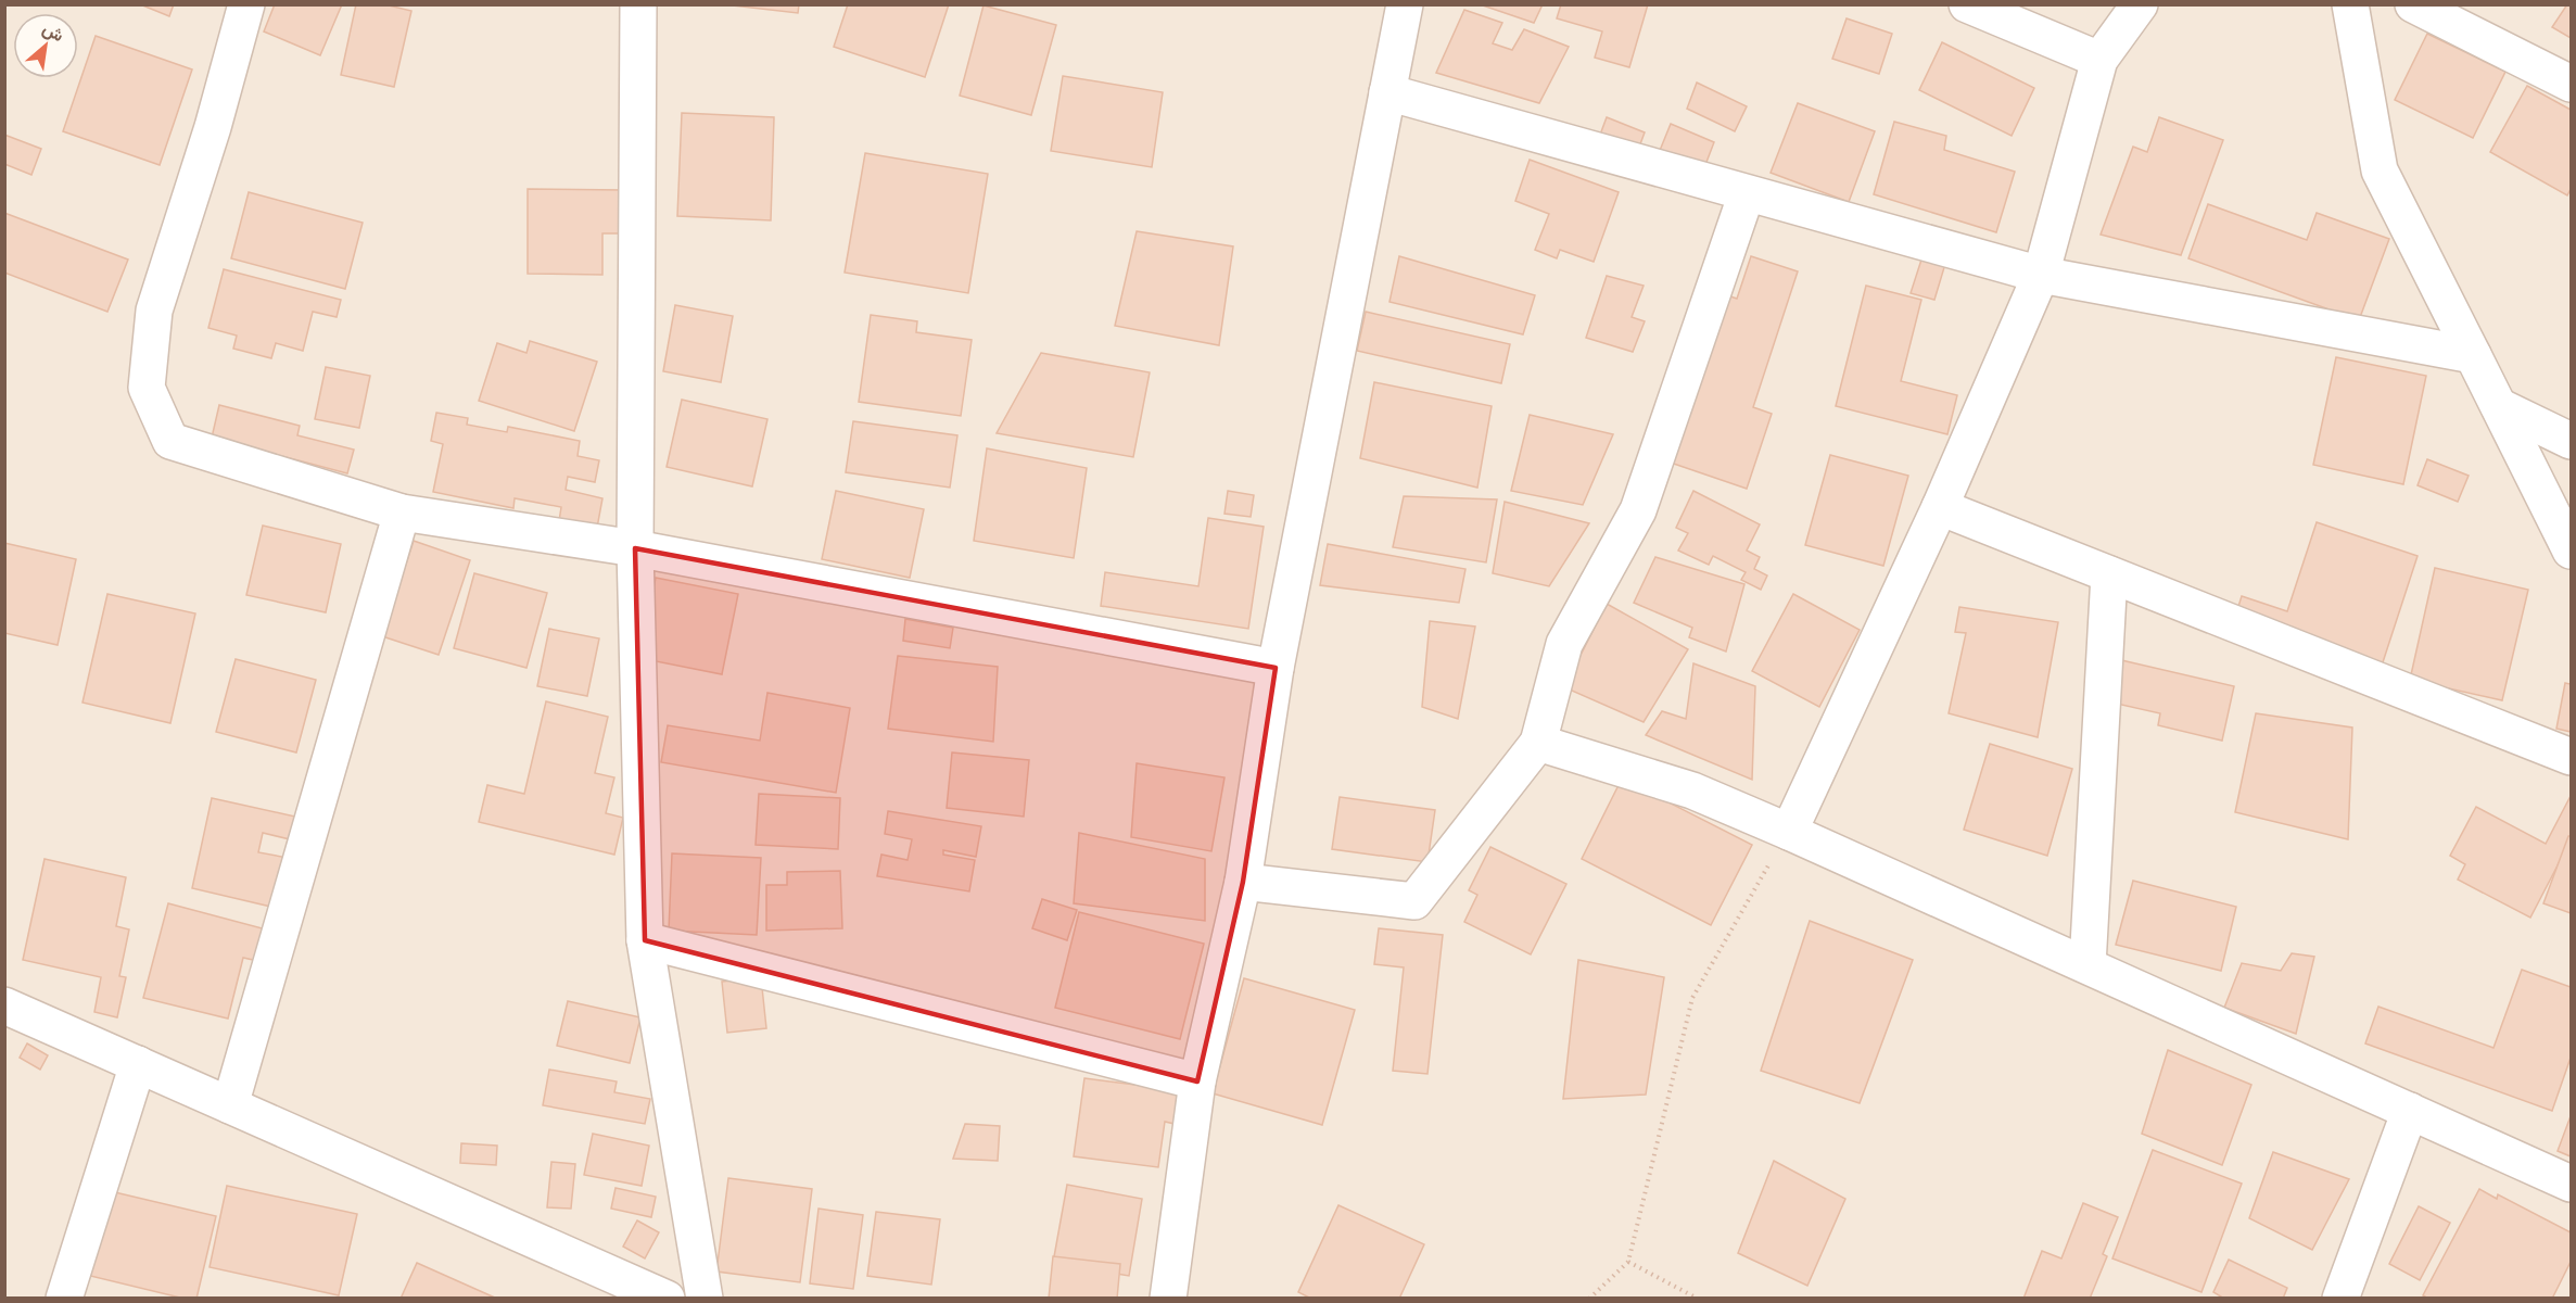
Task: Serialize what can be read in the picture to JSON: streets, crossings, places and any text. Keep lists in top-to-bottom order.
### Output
{
  "north": "top right"
}
